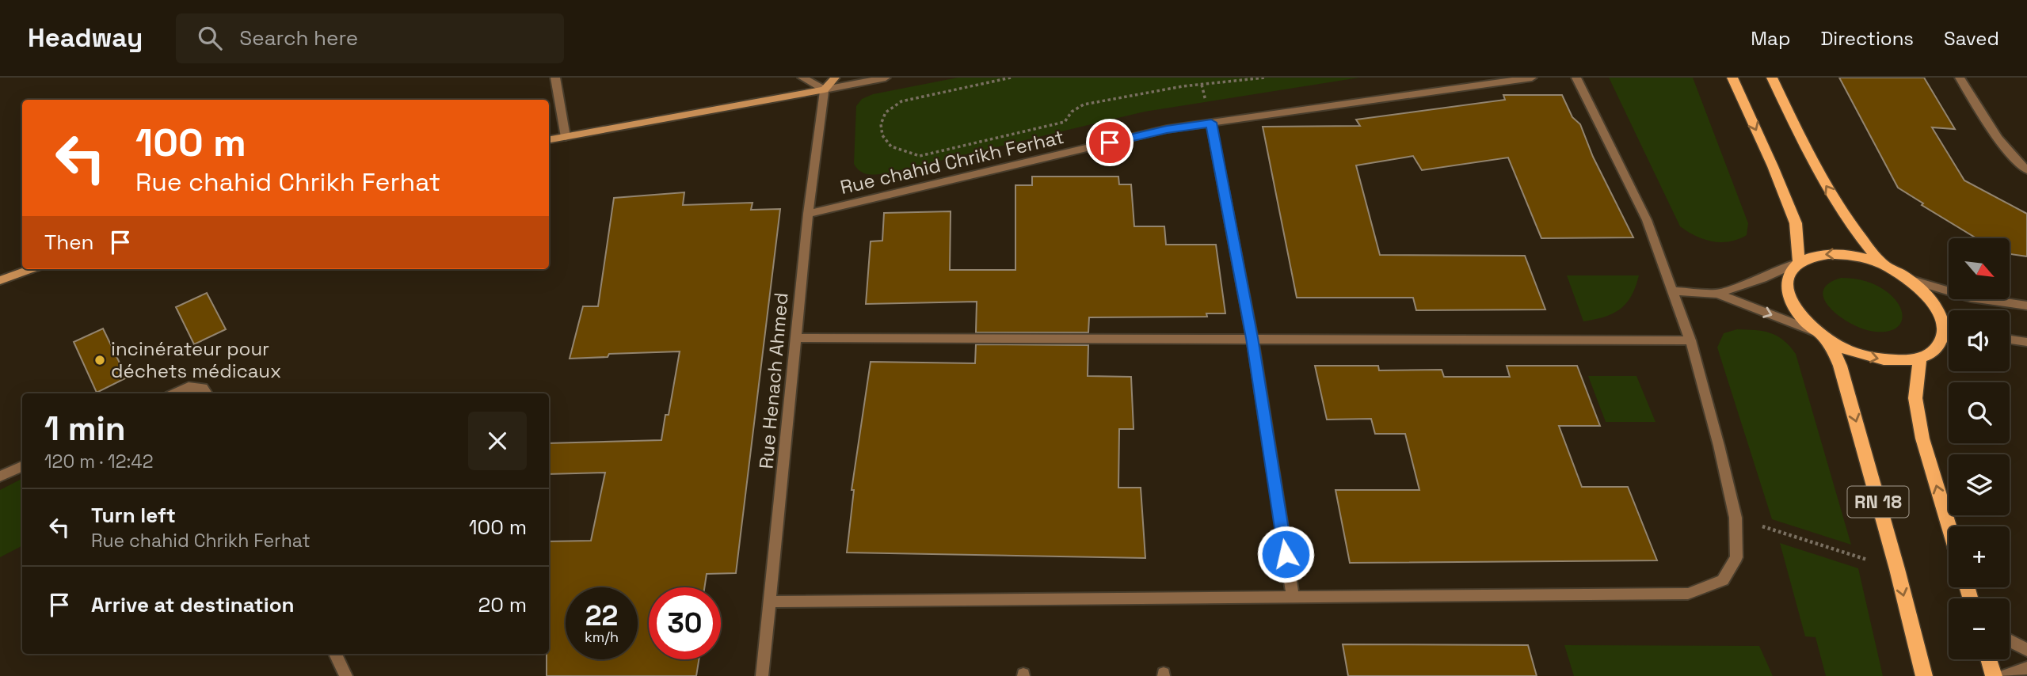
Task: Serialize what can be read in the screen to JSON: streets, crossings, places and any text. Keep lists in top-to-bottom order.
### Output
{
  "streets": {
    "main road": ["RN 18"],
    "street": ["Rue chahid Chrikh Ferhat", "Rue Henach Ahmed"]
  },
  "crossings": [
    ["Rue chahid Chrikh Ferhat", "Rue Henach Ahmed"]
  ],
  "places": ["incinérateur pour déchets médicaux"],
  "north": "bottom right",
  "page": {
    "header": "Headway",
    "search": "Search here",
    "nav": ["Map", "Directions", "Saved"],
    "turn": ["100 m", "Rue chahid Chrikh Ferhat"],
    "then": "Then",
    "map_buttons": ["+", "−"],
    "heading": ["1 min", "120 m · 12:42"],
    "list": [
      {
        "name": "Turn left",
        "note": "Rue chahid Chrikh Ferhat",
        "value": "100 m"
      },
      {
        "name": "Arrive at destination",
        "value": "20 m"
      }
    ],
    "speed": "22 km/h",
    "limit": "30"
  }
}
